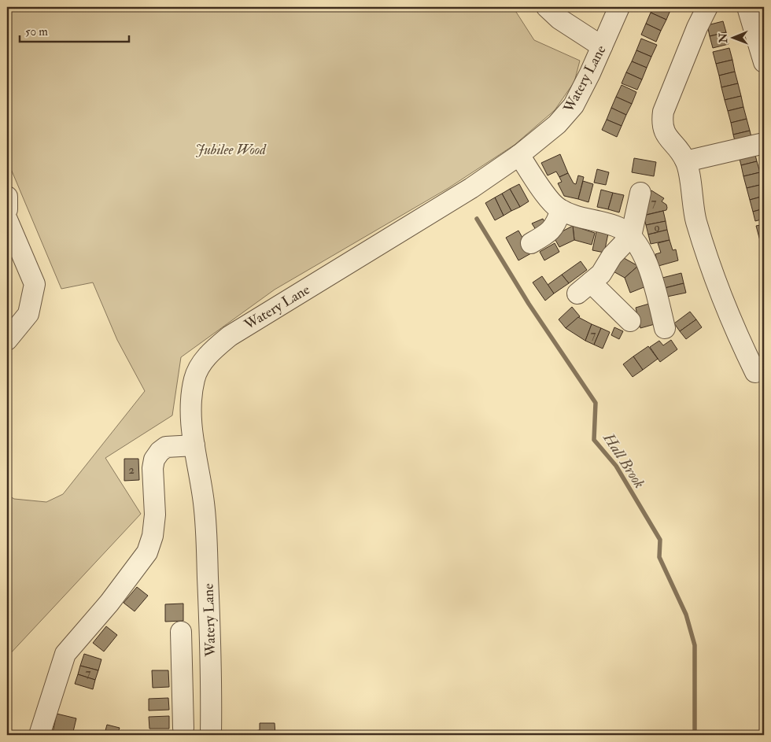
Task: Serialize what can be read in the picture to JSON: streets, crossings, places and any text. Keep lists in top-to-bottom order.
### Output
{
  "streets": {
    "street": ["Watery Lane"]
  },
  "water": ["Hall Brook"],
  "parks": ["Jubilee Wood"],
  "house_numbers": [
    "7",
    "9",
    "7",
    "2",
    "7"
  ],
  "scale_bar": "50 m",
  "north": "left"
}
